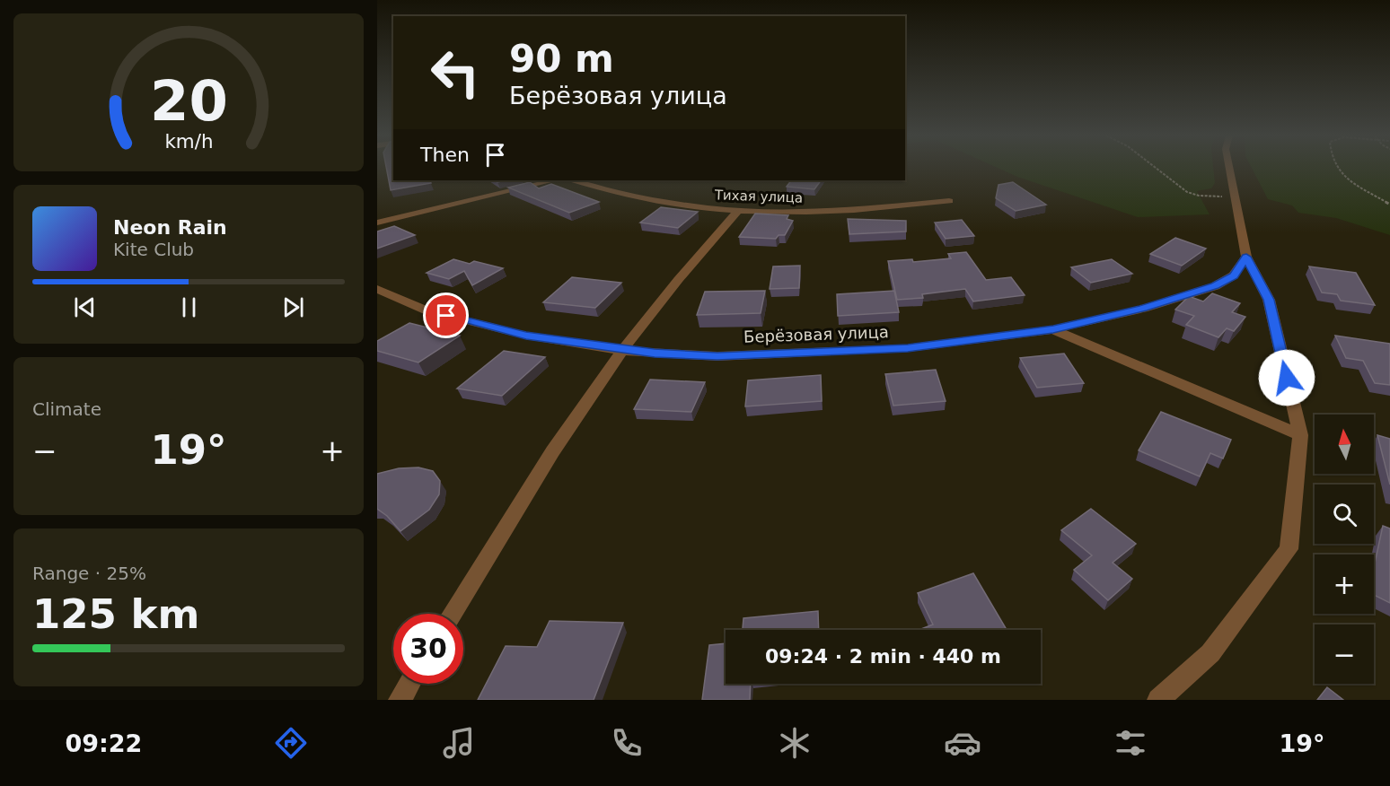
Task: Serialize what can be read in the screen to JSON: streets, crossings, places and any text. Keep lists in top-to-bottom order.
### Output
{
  "streets": {
    "street": ["Тихая улица", "Берёзовая улица"]
  },
  "north": "top",
  "page": {
    "turn": ["90 m", "Берёзовая улица"],
    "then": "Then",
    "song": ["Neon Rain", "Kite Club"],
    "tile": [
      "Climate",
      ["Range · 25%", "125 km"]
    ],
    "map_buttons": ["+", "−"],
    "heat": ["−", "19°", "+"],
    "limit": "30",
    "trip": "09:24 · 2 min · 440 m",
    "tabs": ["09:22", "19°"],
    "gauge": ["20", "km/h"]
  }
}
